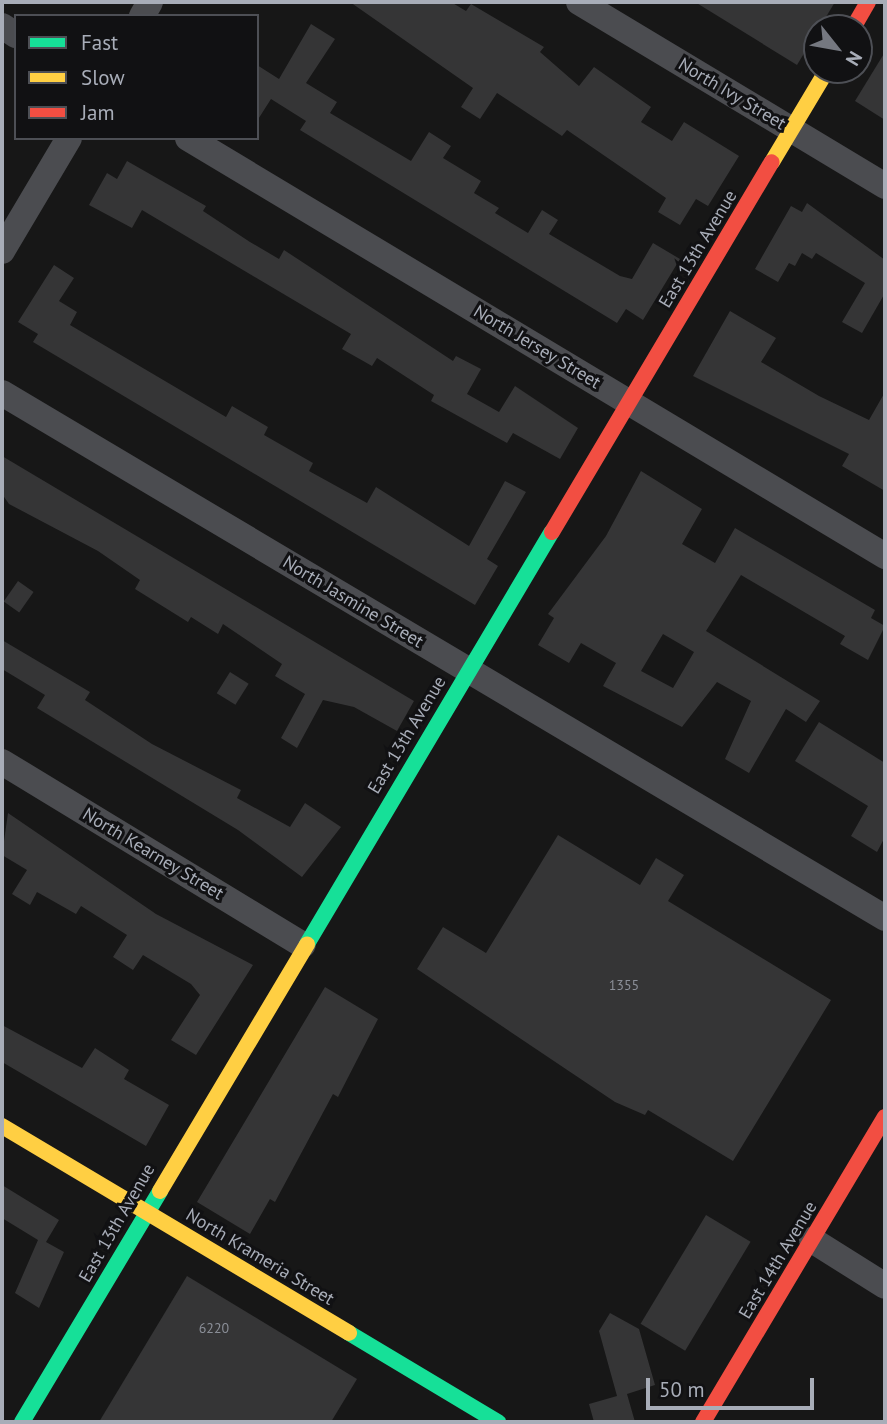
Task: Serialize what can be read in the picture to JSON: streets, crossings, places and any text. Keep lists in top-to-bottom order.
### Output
{
  "streets": {
    "main road": ["East 13th Avenue", "North Krameria Street", "East 14th Avenue"],
    "street": [
      "North Ivy Street",
      "North Jersey Street",
      "North Jasmine Street",
      "North Kearney Street"
    ]
  },
  "crossings": [
    ["North Ivy Street", "East 13th Avenue"],
    ["East 13th Avenue", "North Jersey Street"],
    ["East 13th Avenue", "North Jasmine Street"],
    ["East 13th Avenue", "North Kearney Street"],
    ["East 13th Avenue", "North Krameria Street"]
  ],
  "house_numbers": ["1355", "6220"],
  "legend": ["Fast", "Slow", "Jam"],
  "scale_bar": "50 m",
  "north": "bottom right"
}
